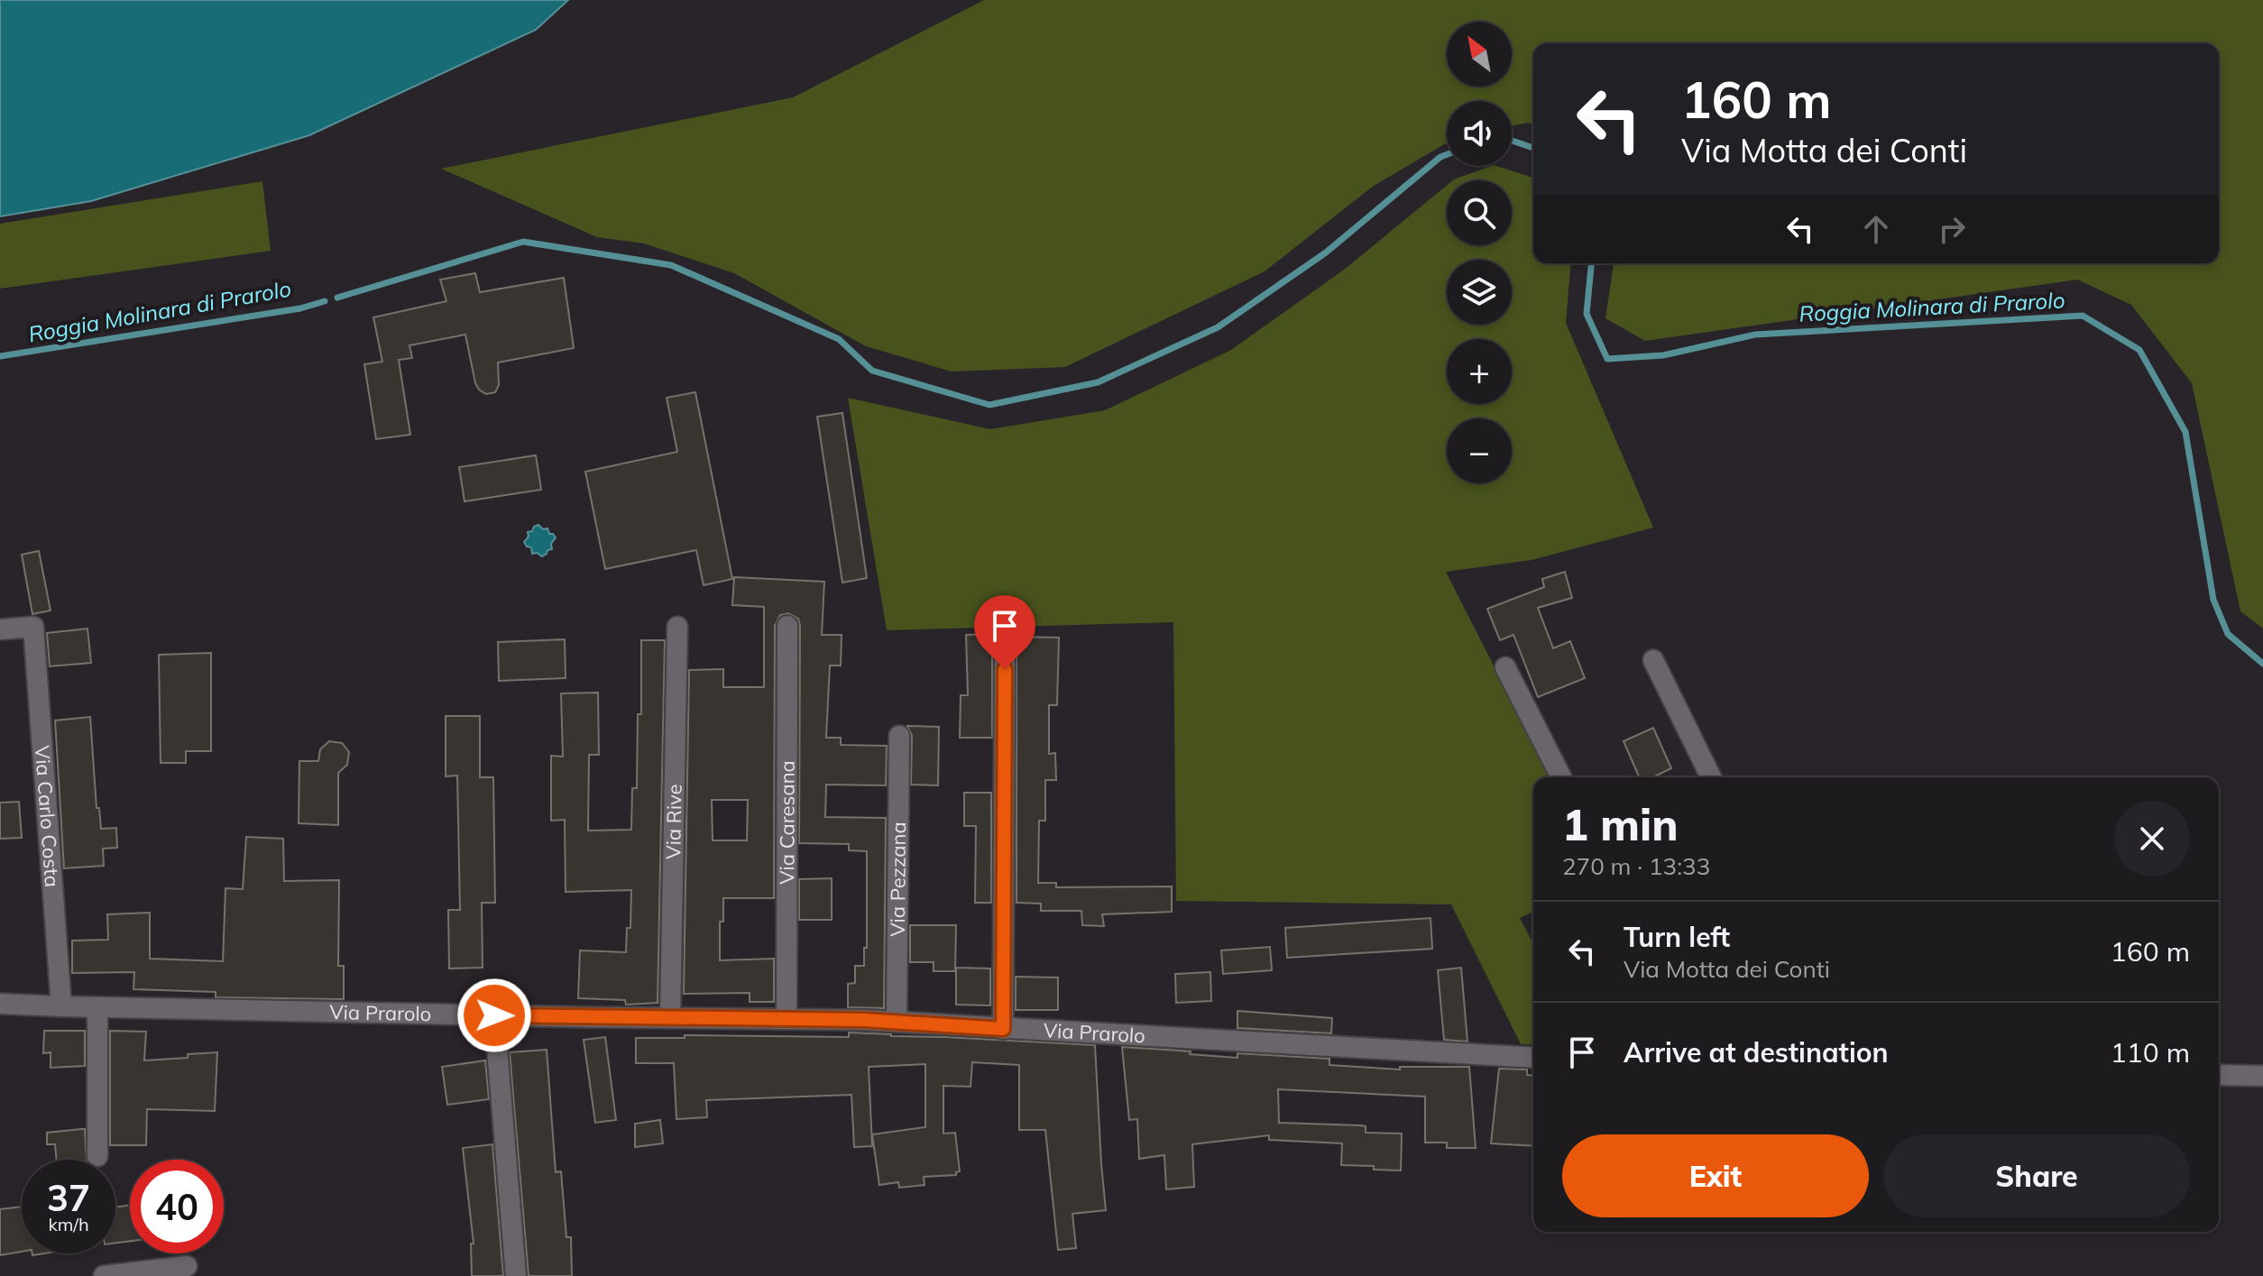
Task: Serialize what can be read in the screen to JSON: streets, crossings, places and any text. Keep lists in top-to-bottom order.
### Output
{
  "streets": {
    "street": [
      "Via Carlo Costa",
      "Via Rive",
      "Via Caresana",
      "Via Pezzana",
      "Via Prarolo"
    ]
  },
  "crossings": [
    ["Via Carlo Costa", "Via Prarolo"],
    ["Via Rive", "Via Prarolo"],
    ["Via Caresana", "Via Prarolo"],
    ["Via Pezzana", "Via Prarolo"]
  ],
  "water": ["Roggia Molinara di Prarolo"],
  "north": "top left",
  "page": {
    "map_buttons": ["+", "−"],
    "turn": ["160 m", "Via Motta dei Conti"],
    "heading": ["1 min", "270 m · 13:33"],
    "list": [
      {
        "name": "Turn left",
        "note": "Via Motta dei Conti",
        "value": "160 m"
      },
      {
        "name": "Arrive at destination",
        "value": "110 m"
      }
    ],
    "buttons": ["Exit", "Share"],
    "speed": "37 km/h",
    "limit": "40"
  }
}
